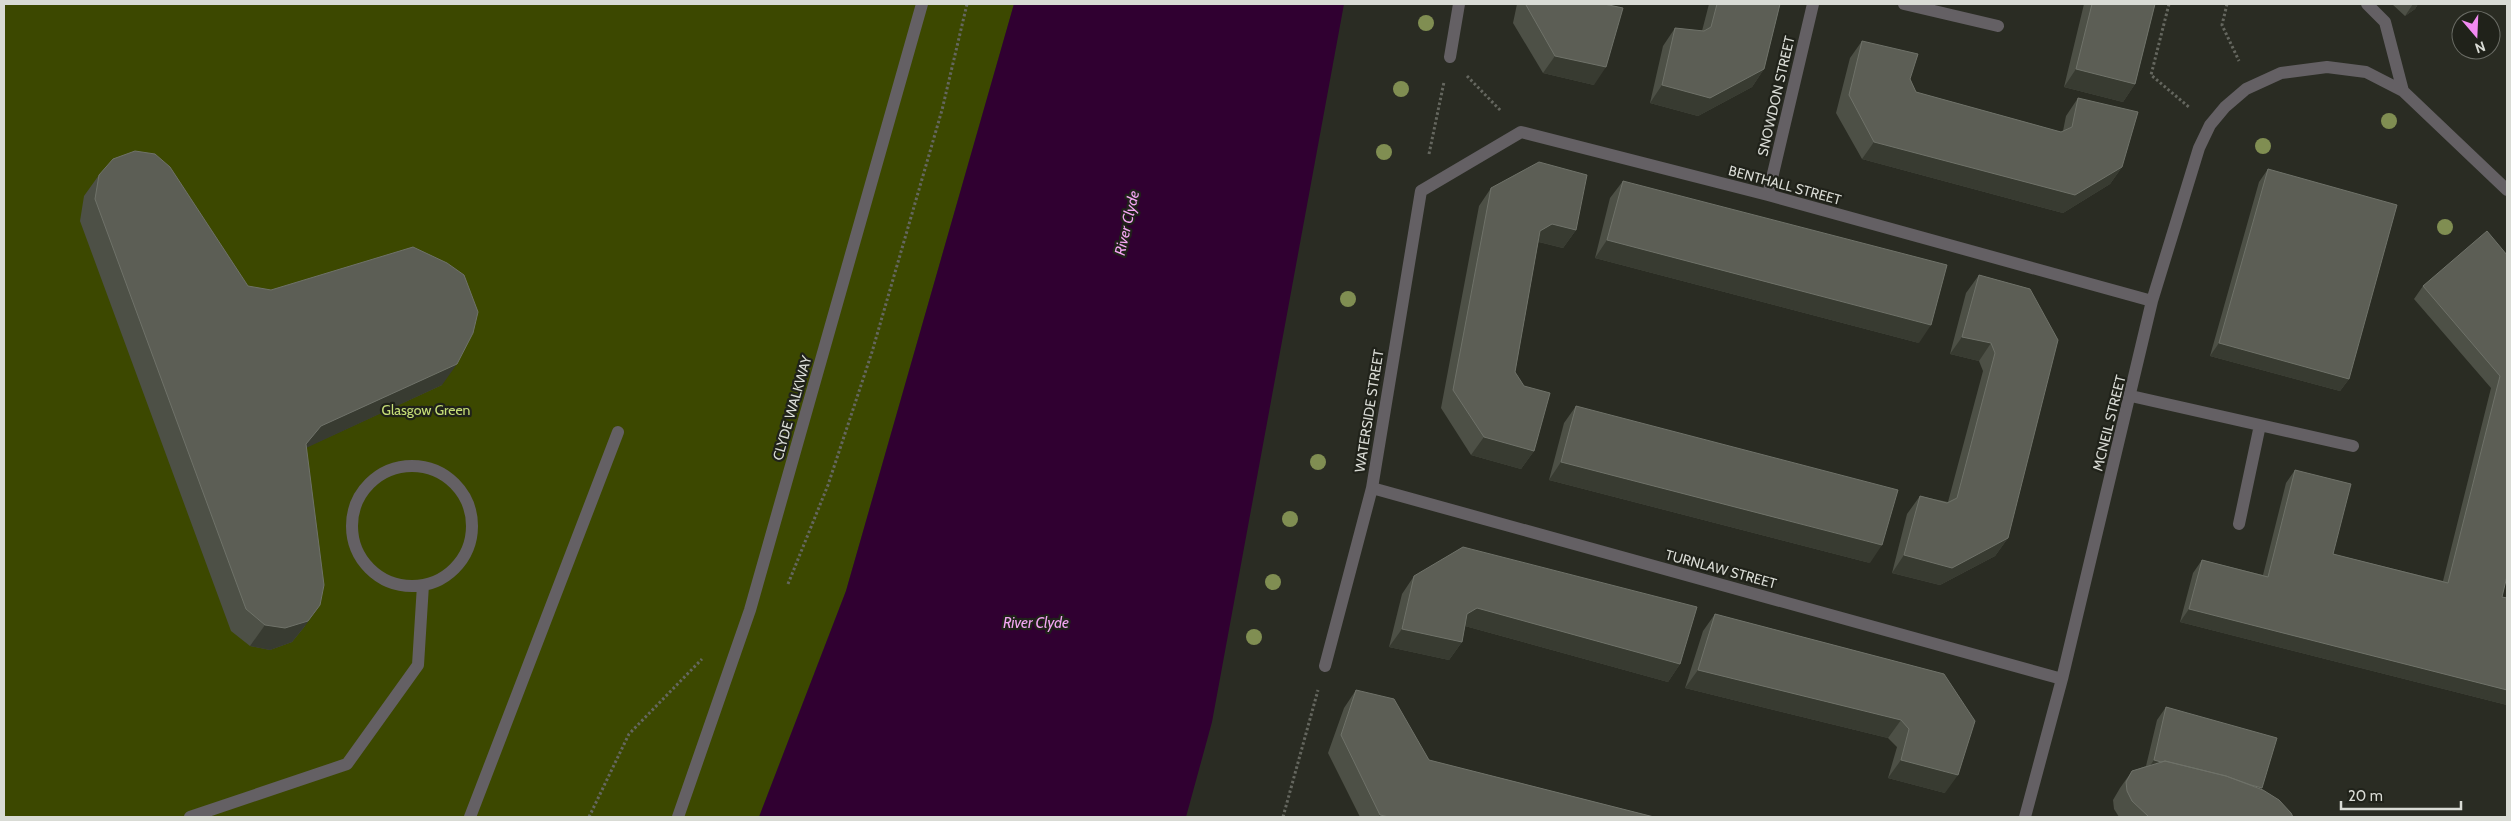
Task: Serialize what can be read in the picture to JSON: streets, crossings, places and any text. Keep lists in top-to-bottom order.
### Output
{
  "streets": {
    "street": [
      "SNOWDON STREET",
      "BENTHALL STREET",
      "CLYDE WALKWAY",
      "WATERSIDE STREET",
      "MCNEIL STREET",
      "TURNLAW STREET"
    ]
  },
  "crossings": [
    ["SNOWDON STREET", "BENTHALL STREET"],
    ["BENTHALL STREET", "MCNEIL STREET"],
    ["WATERSIDE STREET", "TURNLAW STREET"],
    ["MCNEIL STREET", "TURNLAW STREET"]
  ],
  "water": ["River Clyde"],
  "parks": ["Glasgow Green"],
  "scale_bar": "20 m",
  "north": "bottom"
}
